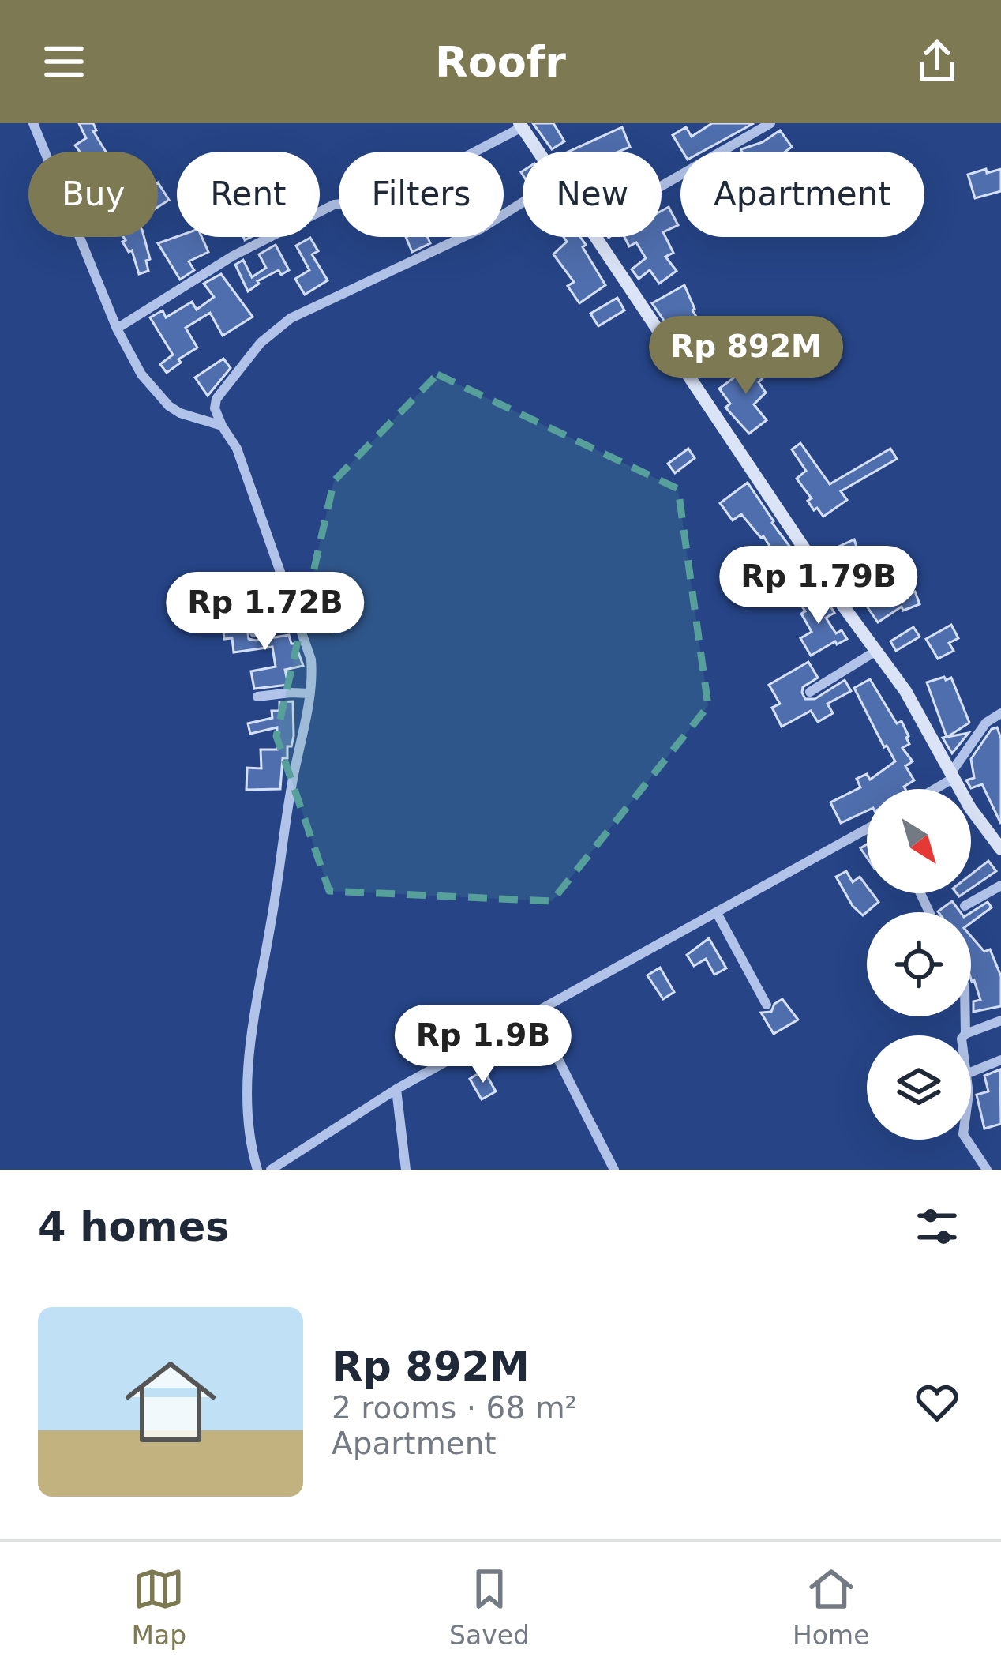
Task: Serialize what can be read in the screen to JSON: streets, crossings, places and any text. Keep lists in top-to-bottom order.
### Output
{
  "north": "bottom right",
  "page": {
    "header": "Roofr",
    "chip": [
      "Buy",
      "Rent",
      "Filters",
      "New",
      "Apartment"
    ],
    "price": [
      "Rp 892M",
      "Rp 1.79B",
      "Rp 1.72B",
      "Rp 1.9B"
    ],
    "heading": "4 homes",
    "list": [
      {
        "name": "Rp 892M",
        "note": "2 rooms · 68 m² · Apartment"
      }
    ],
    "tabs": ["Map", "Saved", "Home"]
  }
}
